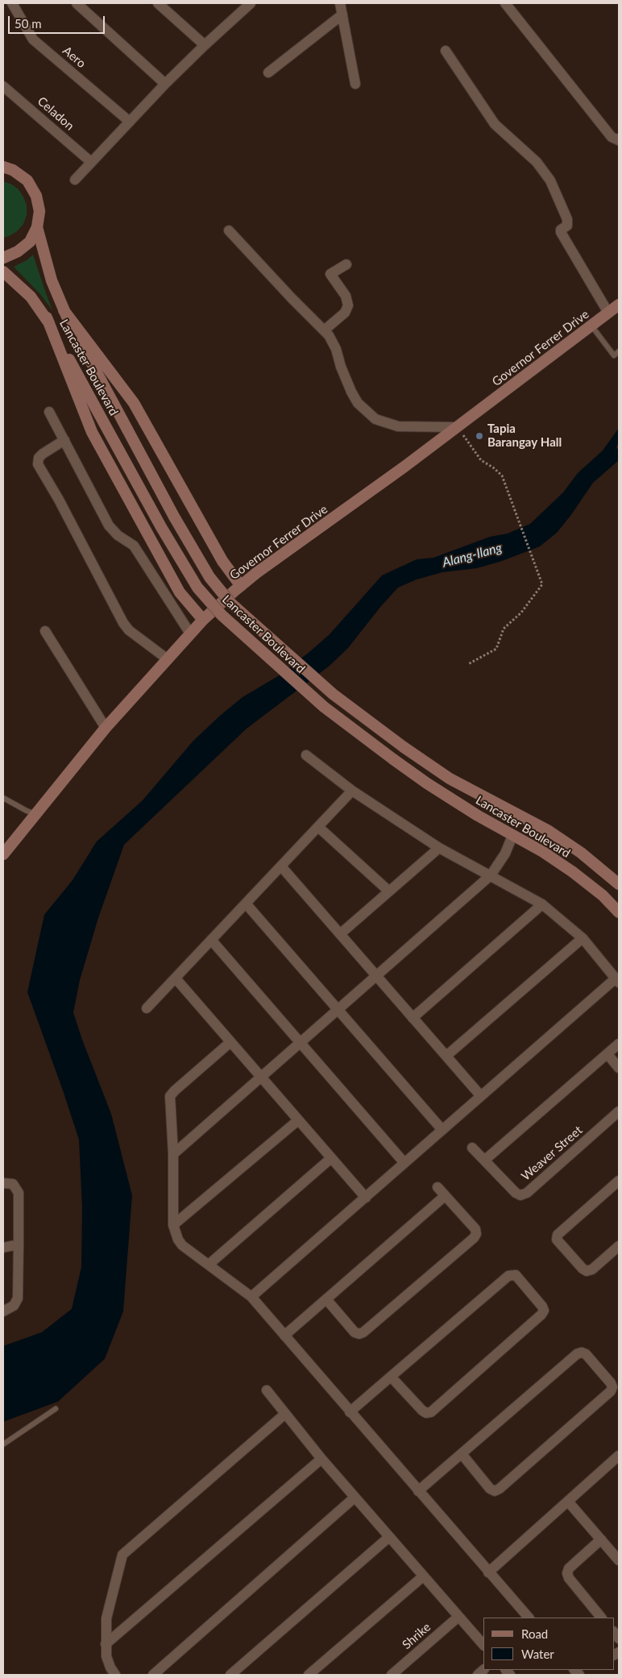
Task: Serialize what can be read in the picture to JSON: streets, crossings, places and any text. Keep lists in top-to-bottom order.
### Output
{
  "streets": {
    "main road": ["Governor Ferrer Drive", "Lancaster Boulevard"],
    "street": [
      "Aero",
      "Celadon",
      "Weaver Street",
      "Shrike"
    ]
  },
  "water": ["Alang-Ilang"],
  "places": ["Tapia Barangay Hall"],
  "legend": ["Road", "Water"],
  "scale_bar": "50 m"
}
